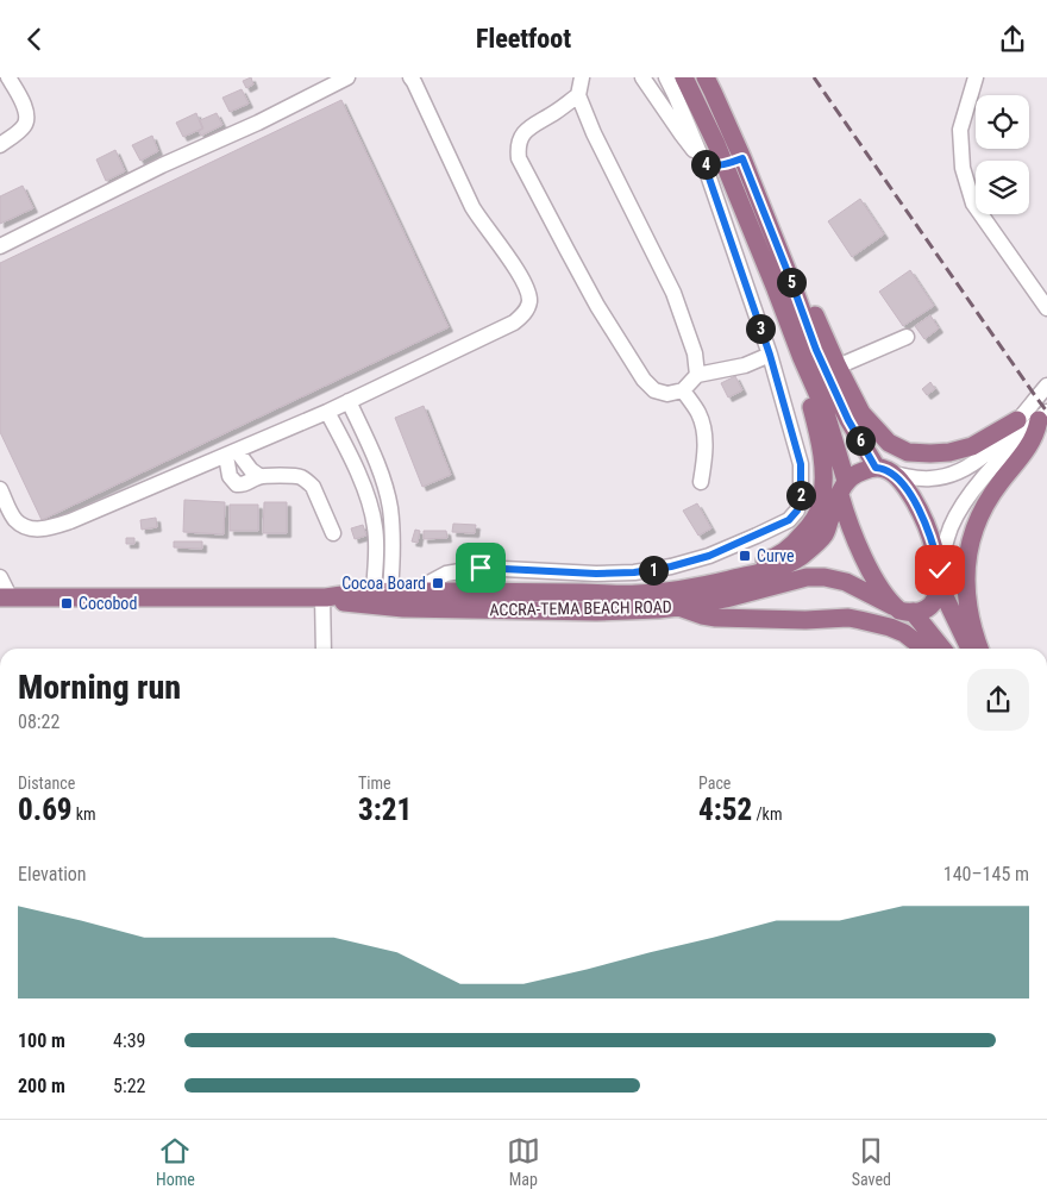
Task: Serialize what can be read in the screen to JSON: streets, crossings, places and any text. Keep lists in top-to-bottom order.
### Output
{
  "streets": {
    "main road": ["ACCRA-TEMA BEACH ROAD"]
  },
  "places": {
    "transit": ["Curve", "Cocoa Board", "Cocobod"]
  },
  "page": {
    "header": "Fleetfoot",
    "pins": [
      "4",
      "5",
      "3",
      "6",
      "2",
      "1"
    ],
    "heading": ["Morning run", "08:22"],
    "stats": [
      ["Distance", "0.69 km"],
      ["Time", "3:21"],
      ["Pace", "4:52 /km"]
    ],
    "chart": ["Elevation", "140–145 m"],
    "list": [
      {
        "name": "100 m",
        "note": "4:39"
      },
      {
        "name": "200 m",
        "note": "5:22"
      }
    ],
    "tabs": ["Home", "Map", "Saved"]
  }
}
